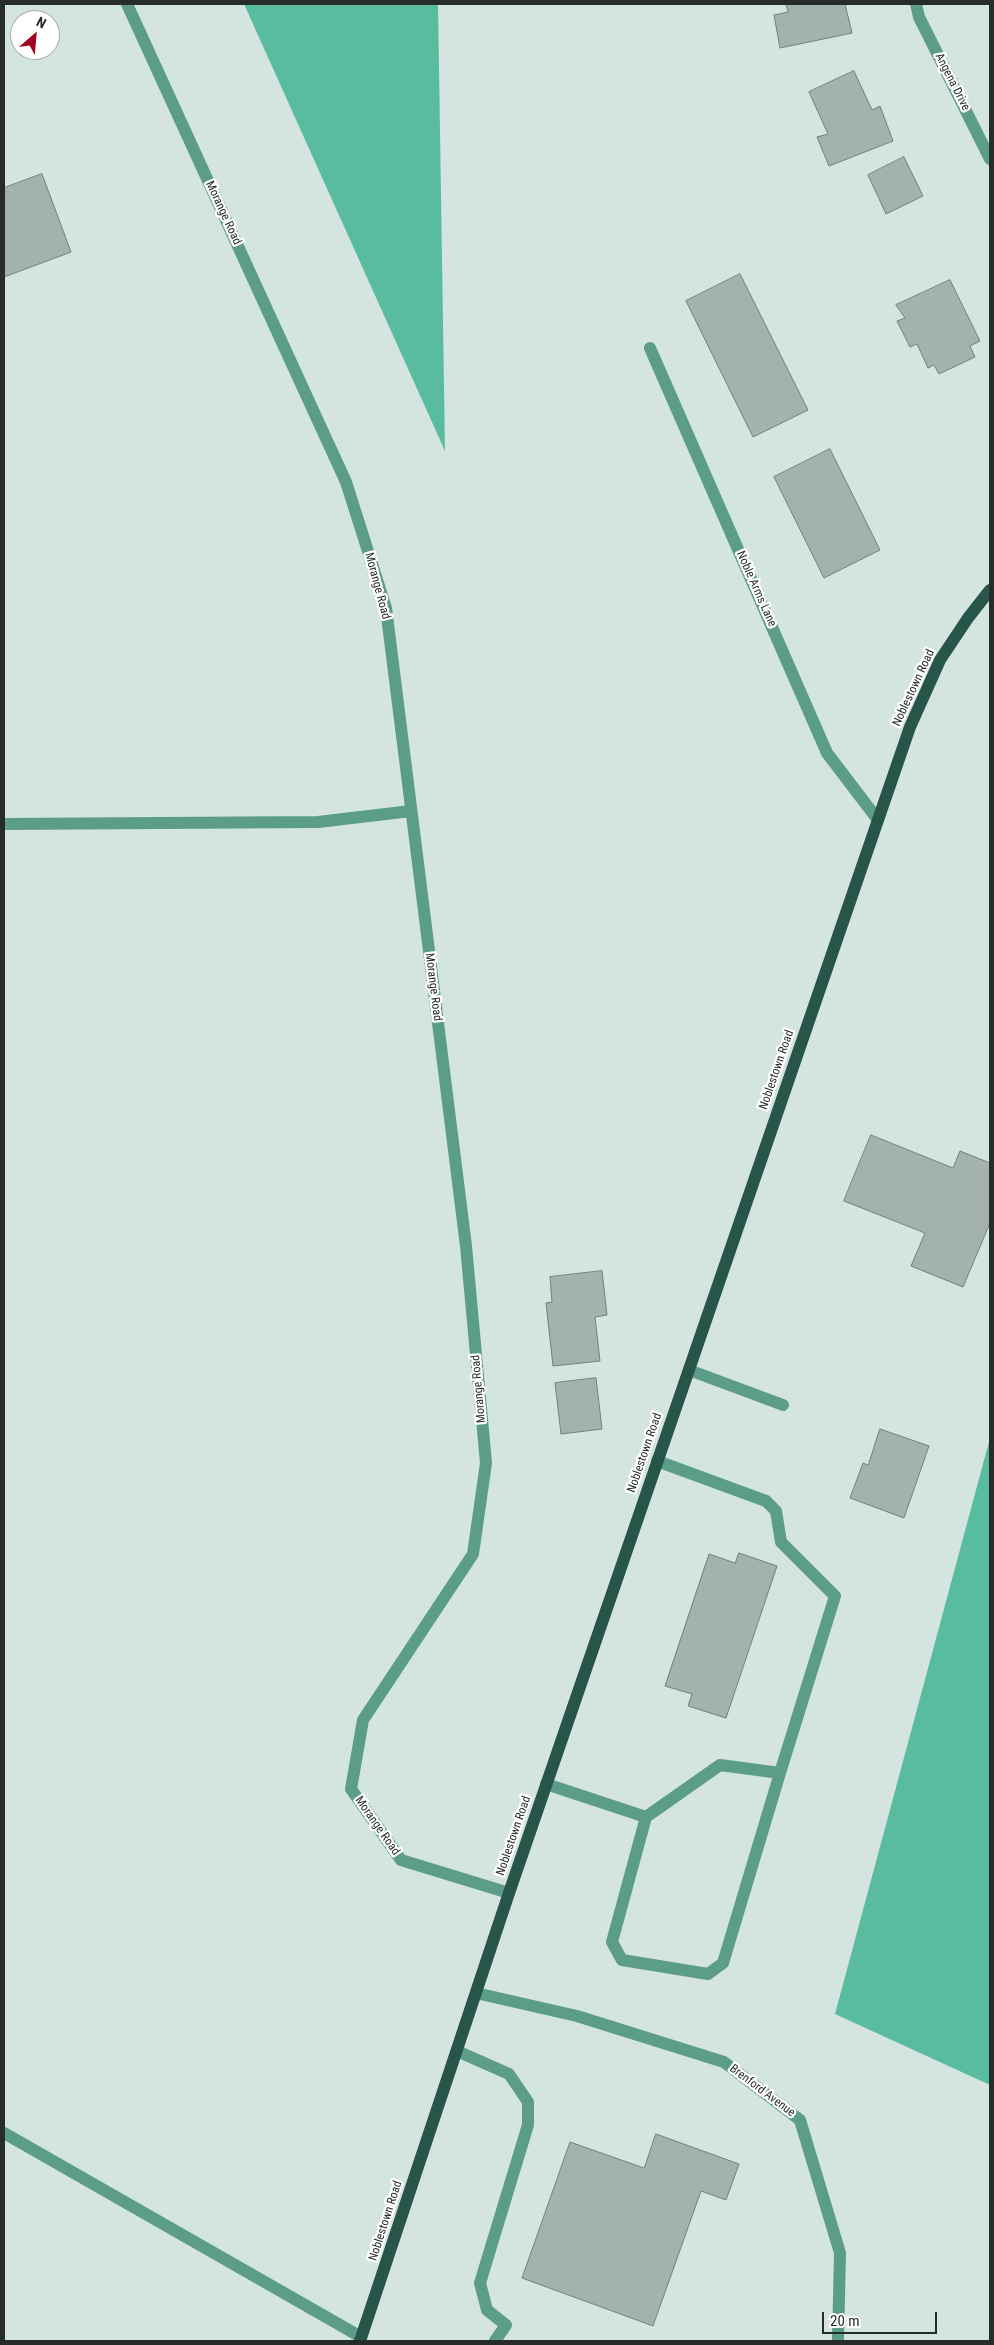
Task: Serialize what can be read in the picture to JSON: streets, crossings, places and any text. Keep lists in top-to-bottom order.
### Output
{
  "streets": {
    "main road": ["Noblestown Road"],
    "street": [
      "Angena Drive",
      "Morange Road",
      "Noble Arms Lane",
      "Brenford Avenue"
    ]
  },
  "crossings": [
    ["Morange Road", "Noblestown Road"],
    ["Noble Arms Lane", "Noblestown Road"],
    ["Noblestown Road", "Brenford Avenue"]
  ],
  "scale_bar": "20 m",
  "north": "top right"
}
